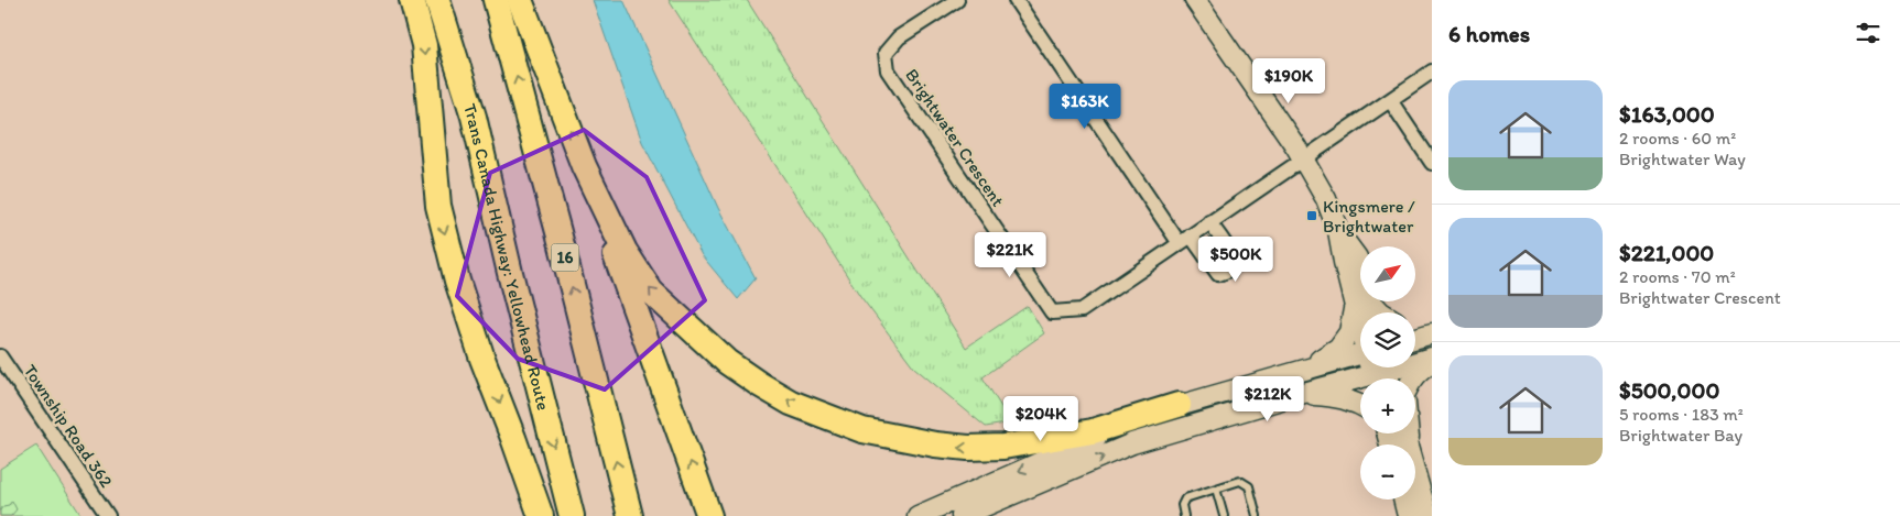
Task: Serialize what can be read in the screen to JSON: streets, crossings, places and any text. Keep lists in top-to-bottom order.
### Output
{
  "streets": {
    "highway": ["Trans Canada Highway: Yellowhead Route", "16"],
    "street": ["Brightwater Crescent", "Township Road 362"]
  },
  "places": {
    "transit": ["Kingsmere / Brightwater"]
  },
  "north": "top right",
  "page": {
    "heading": "6 homes",
    "price": [
      "$190K",
      "$163K",
      "$221K",
      "$500K",
      "$212K",
      "$204K"
    ],
    "list": [
      {
        "name": "$163,000",
        "note": "2 rooms · 60 m² · Brightwater Way"
      },
      {
        "name": "$221,000",
        "note": "2 rooms · 70 m² · Brightwater Crescent"
      },
      {
        "name": "$500,000",
        "note": "5 rooms · 183 m² · Brightwater Bay"
      }
    ],
    "map_buttons": ["+", "−"]
  }
}
